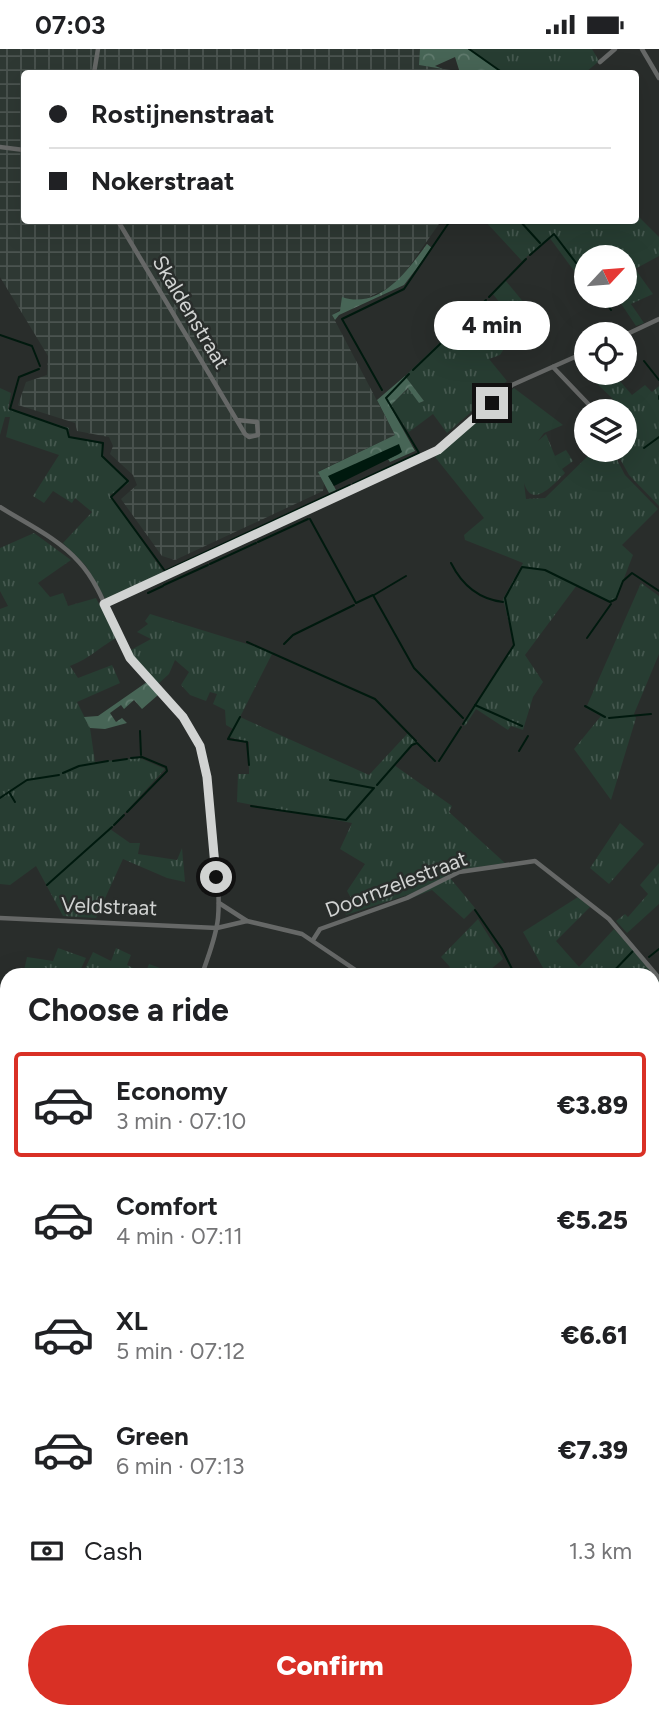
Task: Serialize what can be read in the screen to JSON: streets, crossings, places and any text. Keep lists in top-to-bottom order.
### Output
{
  "streets": {
    "street": ["Skaldenstraat", "Doornzelestraat", "Veldstraat"]
  },
  "north": "top right",
  "page": {
    "status": "07:03",
    "banner": ["Rostijnenstraat", "Nokerstraat"],
    "bubble": "4 min",
    "heading": "Choose a ride",
    "list": [
      {
        "name": "Economy",
        "note": "3 min · 07:10",
        "value": "€3.89"
      },
      {
        "name": "Comfort",
        "note": "4 min · 07:11",
        "value": "€5.25"
      },
      {
        "name": "XL",
        "note": "5 min · 07:12",
        "value": "€6.61"
      },
      {
        "name": "Green",
        "note": "6 min · 07:13",
        "value": "€7.39"
      }
    ],
    "pay": ["Cash", "1.3 km"],
    "buttons": "Confirm"
  }
}
